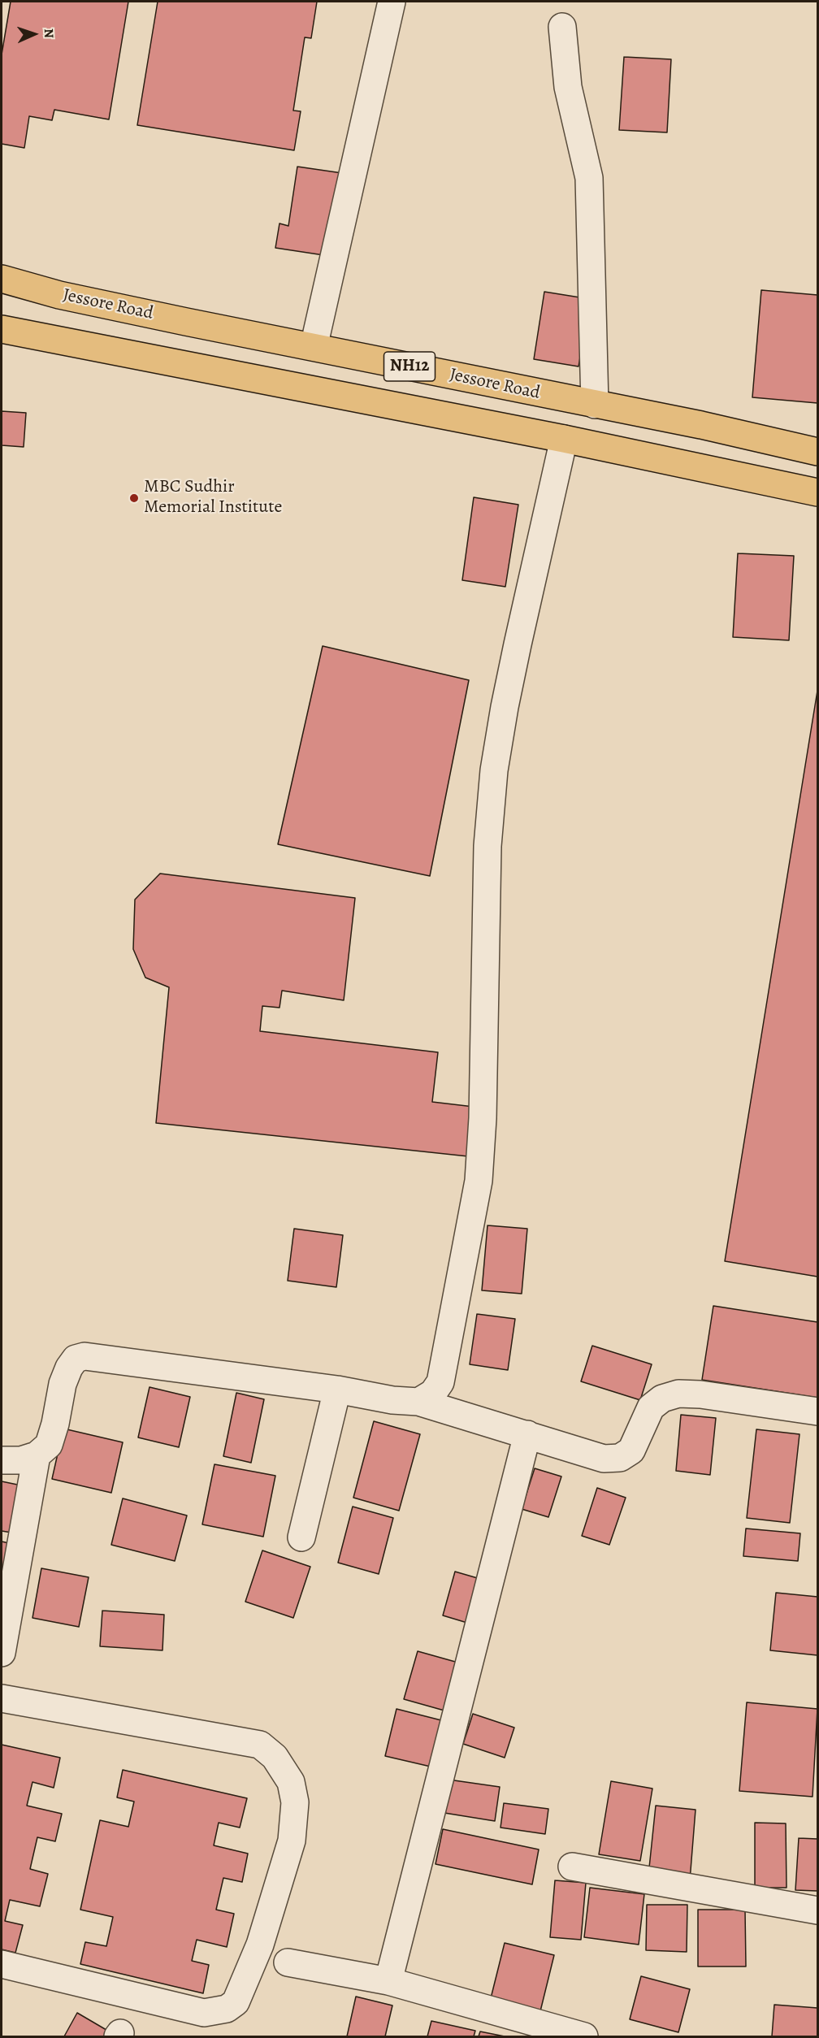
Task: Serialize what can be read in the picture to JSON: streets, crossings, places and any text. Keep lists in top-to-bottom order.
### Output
{
  "streets": {
    "highway": ["Jessore Road", "NH12"]
  },
  "places": ["MBC Sudhir Memorial Institute"],
  "north": "right"
}
